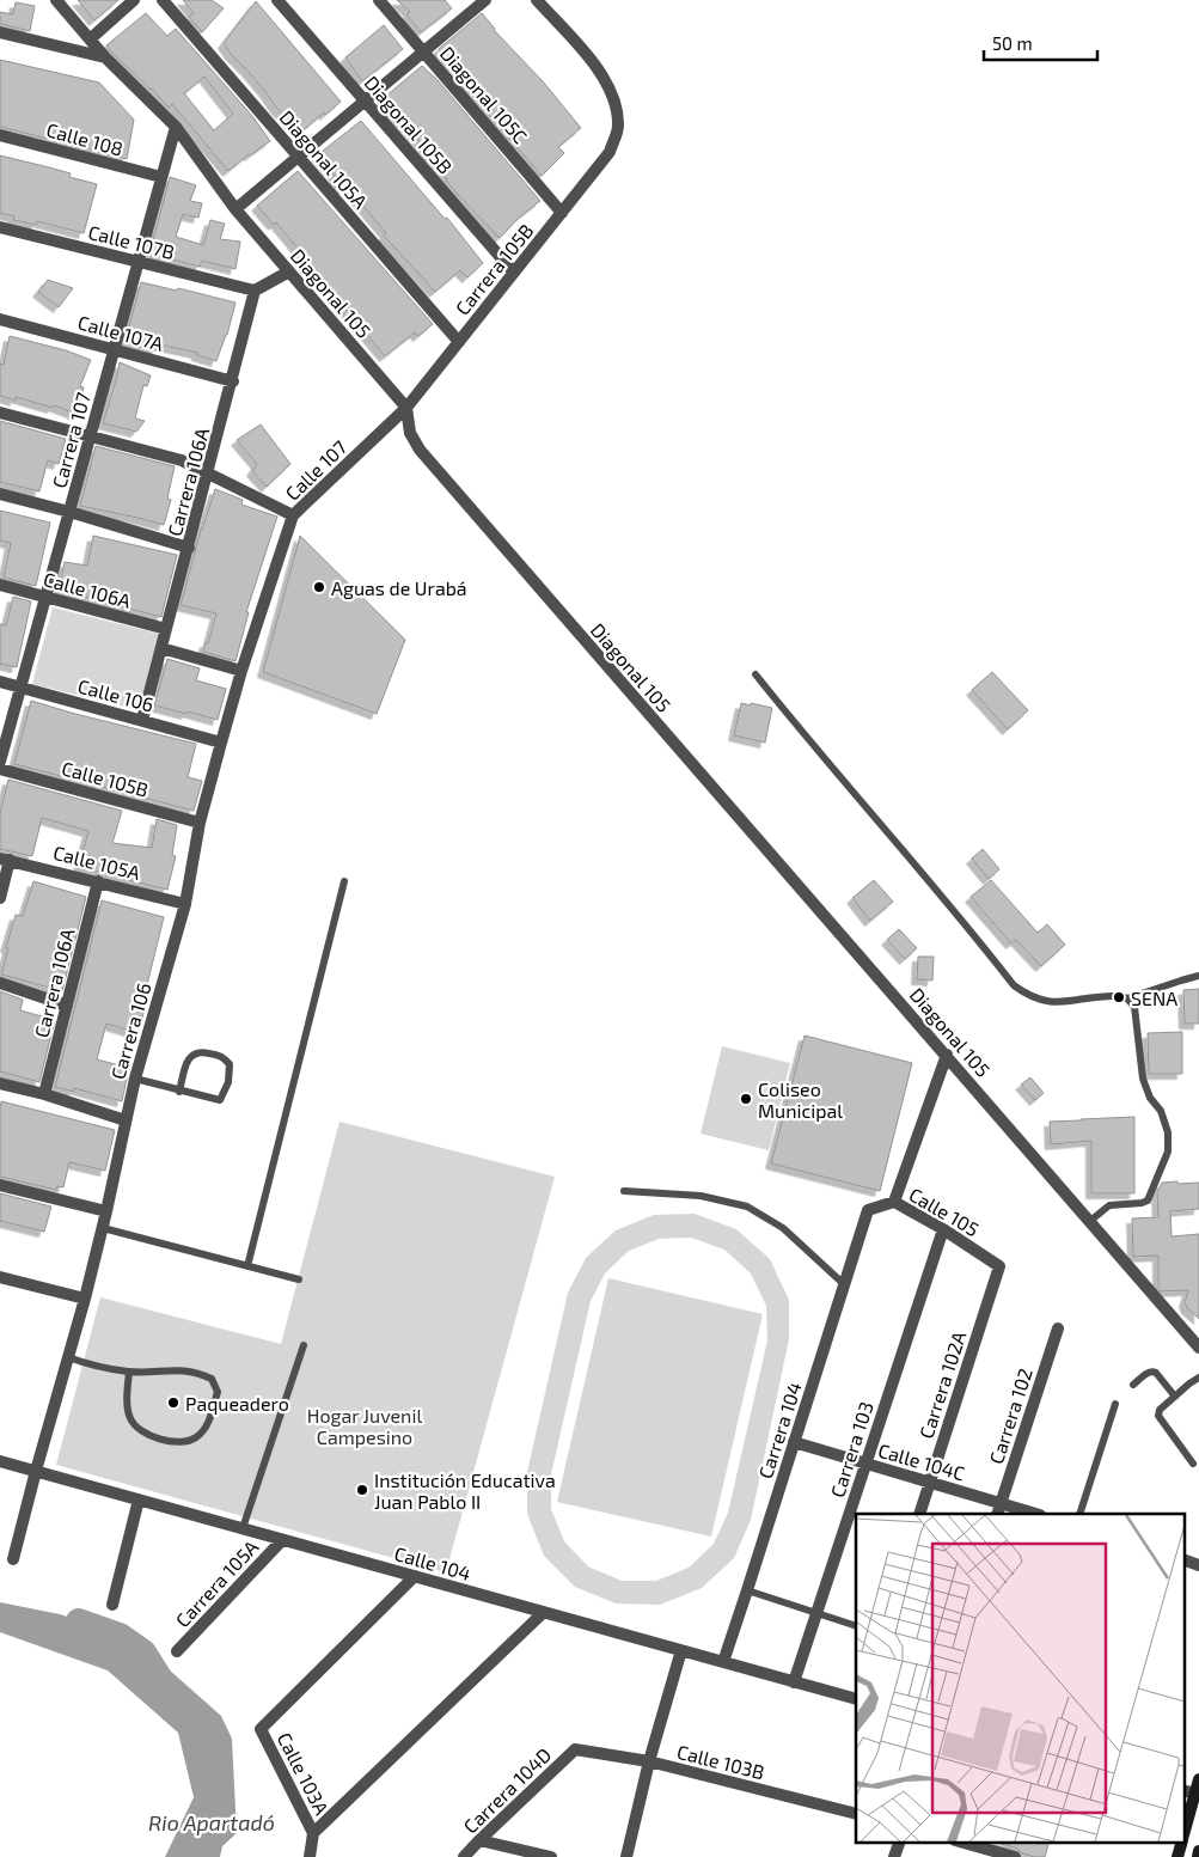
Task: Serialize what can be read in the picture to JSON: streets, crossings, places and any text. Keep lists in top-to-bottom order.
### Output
{
  "streets": {
    "street": [
      "Diagonal 105C",
      "Diagonal 105B",
      "Calle 108",
      "Diagonal 105A",
      "Calle 107B",
      "Carrera 105B",
      "Diagonal 105",
      "Calle 107A",
      "Carrera 107",
      "Calle 107",
      "Carrera 106A",
      "Calle 106A",
      "Calle 106",
      "Calle 105B",
      "Calle 105A",
      "Carrera 106",
      "Calle 105",
      "Carrera 102A",
      "Carrera 102",
      "Carrera 104",
      "Carrera 103",
      "Calle 104C",
      "Calle 104",
      "Carrera 105A",
      "Calle 103B",
      "Calle 103A",
      "Carrera 104D"
    ]
  },
  "crossings": [
    ["Diagonal 105C", "Carrera 105B"],
    ["Diagonal 105B", "Carrera 105B"],
    ["Calle 108", "Carrera 107"],
    ["Diagonal 105A", "Carrera 105B"],
    ["Calle 107B", "Carrera 107"],
    ["Calle 107B", "Carrera 106A"],
    ["Carrera 105B", "Diagonal 105"],
    ["Carrera 105B", "Calle 107"],
    ["Diagonal 105", "Carrera 107"],
    ["Diagonal 105", "Calle 107"],
    ["Calle 107A", "Carrera 107"],
    ["Calle 107A", "Carrera 106A"],
    ["Carrera 107", "Calle 107"],
    ["Carrera 107", "Calle 106A"],
    ["Carrera 107", "Calle 106"],
    ["Calle 107", "Carrera 106A"],
    ["Calle 107", "Carrera 106"],
    ["Carrera 106A", "Calle 106A"],
    ["Carrera 106A", "Calle 106"],
    ["Carrera 106A", "Calle 105A"],
    ["Calle 106", "Carrera 106"],
    ["Calle 105B", "Carrera 106"],
    ["Calle 105A", "Carrera 106"],
    ["Carrera 106", "Calle 104"],
    ["Calle 105", "Carrera 102A"],
    ["Calle 105", "Carrera 104"],
    ["Calle 105", "Carrera 103"],
    ["Carrera 102A", "Calle 104C"],
    ["Carrera 102", "Calle 104C"],
    ["Carrera 104", "Calle 104C"],
    ["Carrera 104", "Calle 104"],
    ["Carrera 103", "Calle 104C"],
    ["Carrera 103", "Calle 104"],
    ["Calle 104", "Carrera 105A"],
    ["Calle 104", "Calle 103A"],
    ["Calle 103B", "Carrera 104D"]
  ],
  "water": ["Rio Apartadó"],
  "parks": ["Hogar Juvenil Campesino"],
  "places": [
    "Aguas de Urabá",
    "SENA",
    "Coliseo Municipal",
    "Paqueadero",
    "Institución Educativa Juan Pablo II"
  ],
  "scale_bar": "50 m"
}
